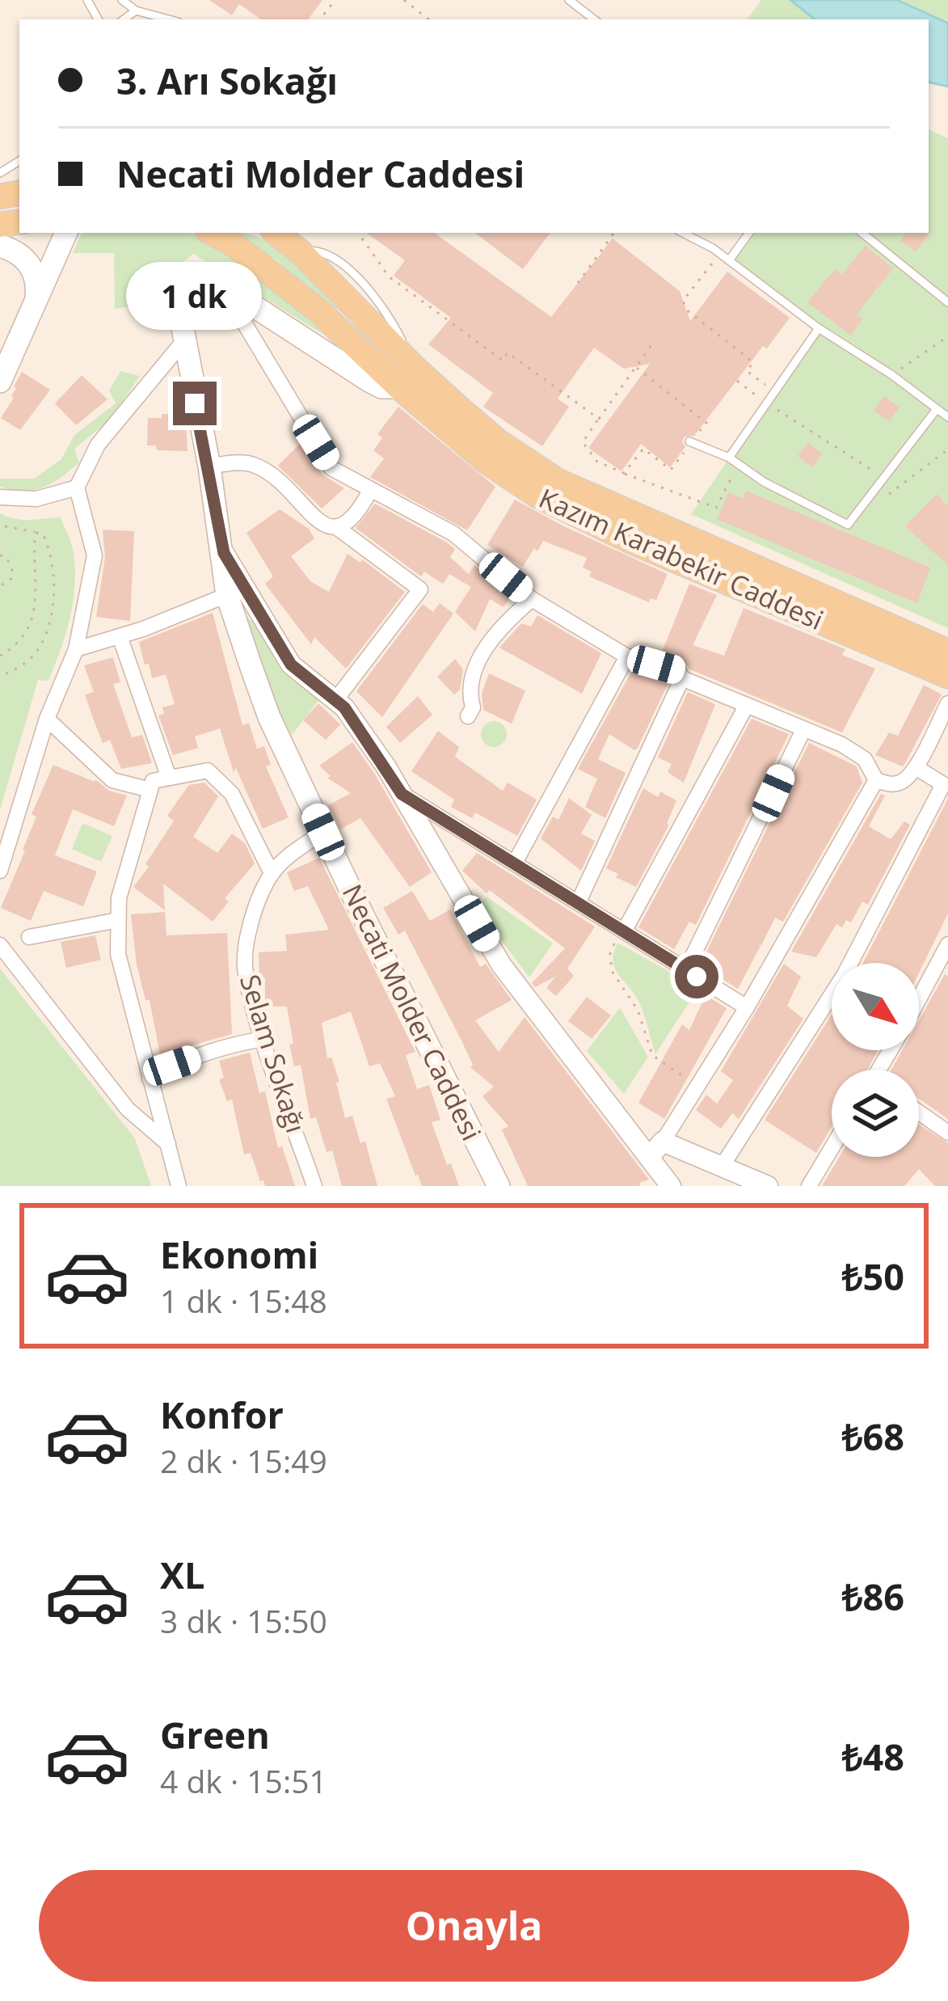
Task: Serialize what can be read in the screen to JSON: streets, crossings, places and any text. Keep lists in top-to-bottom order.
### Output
{
  "streets": {
    "main road": ["Kazım Karabekir Caddesi", "Necati Molder Caddesi"],
    "street": ["Selam Sokağı"]
  },
  "crossings": [
    ["Necati Molder Caddesi", "Selam Sokağı"]
  ],
  "north": "bottom right",
  "page": {
    "banner": ["3. Arı Sokağı", "Necati Molder Caddesi"],
    "bubble": "1 dk",
    "list": [
      {
        "name": "Ekonomi",
        "note": "1 dk · 15:48",
        "value": "₺50"
      },
      {
        "name": "Konfor",
        "note": "2 dk · 15:49",
        "value": "₺68"
      },
      {
        "name": "XL",
        "note": "3 dk · 15:50",
        "value": "₺86"
      },
      {
        "name": "Green",
        "note": "4 dk · 15:51",
        "value": "₺48"
      }
    ],
    "buttons": "Onayla"
  }
}
